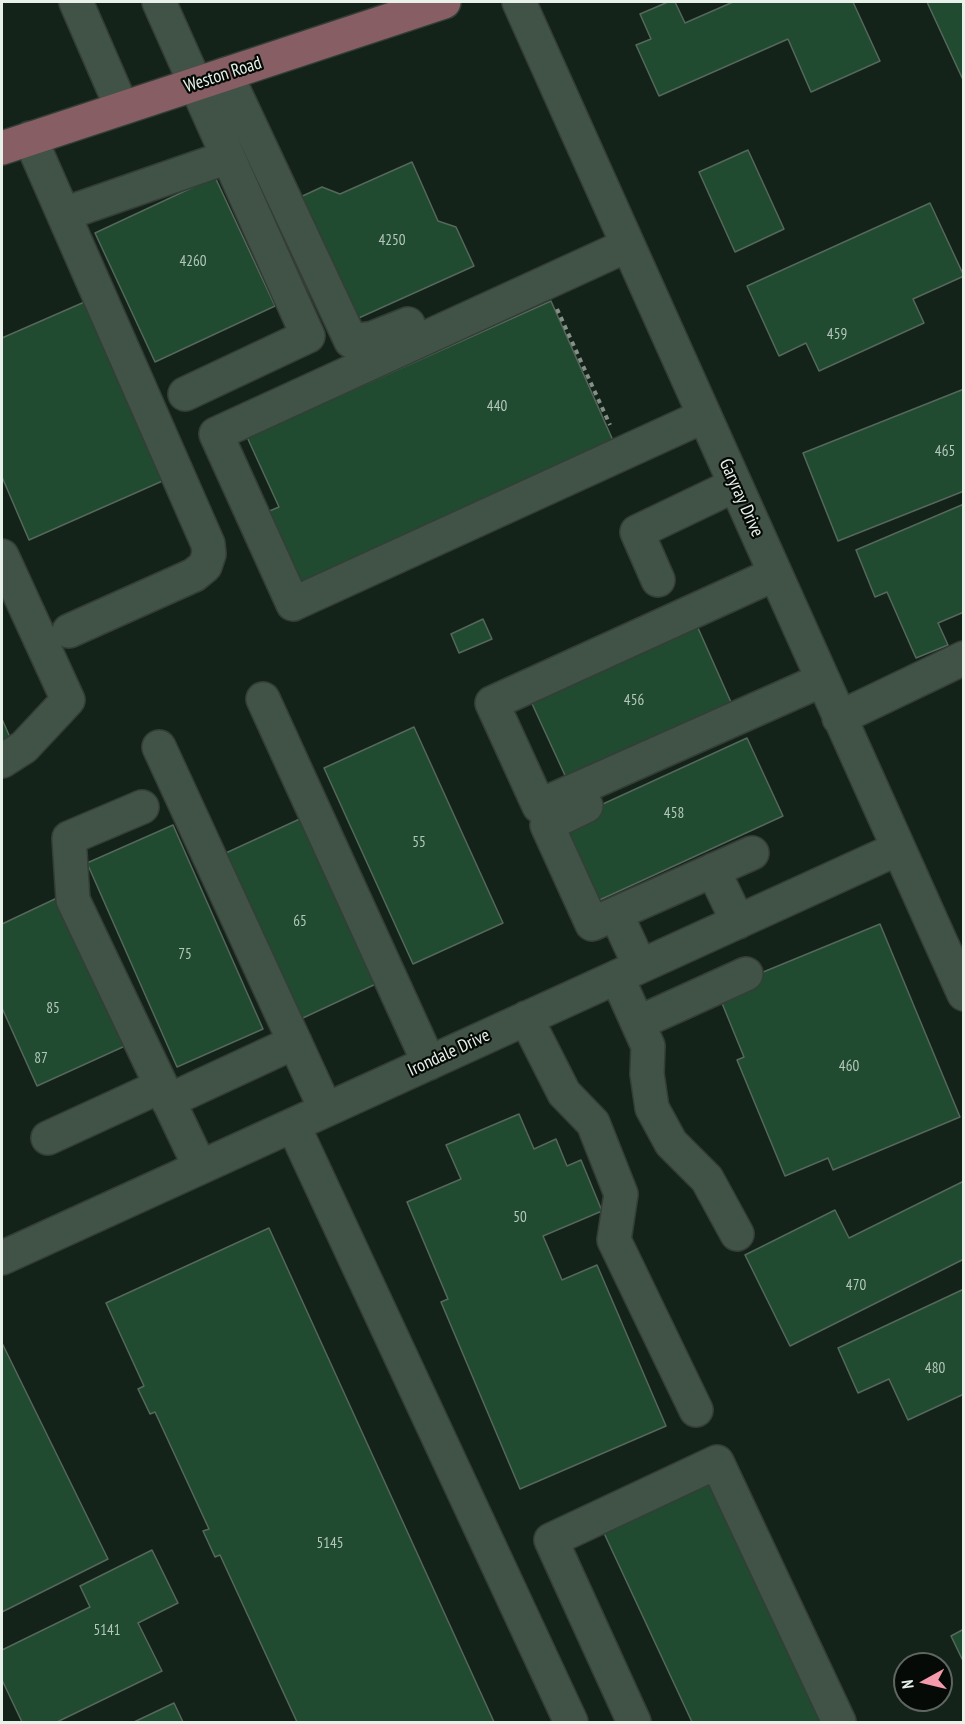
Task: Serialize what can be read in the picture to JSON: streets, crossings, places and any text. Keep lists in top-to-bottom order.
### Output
{
  "streets": {
    "main road": ["Weston Road"],
    "street": ["Garyray Drive", "Irondale Drive"]
  },
  "crossings": [
    ["Garyray Drive", "Irondale Drive"]
  ],
  "house_numbers": [
    "4250",
    "4260",
    "459",
    "440",
    "465",
    "456",
    "458",
    "55",
    "65",
    "75",
    "85",
    "87",
    "460",
    "50",
    "470",
    "480",
    "5145",
    "5141"
  ],
  "north": "left"
}
